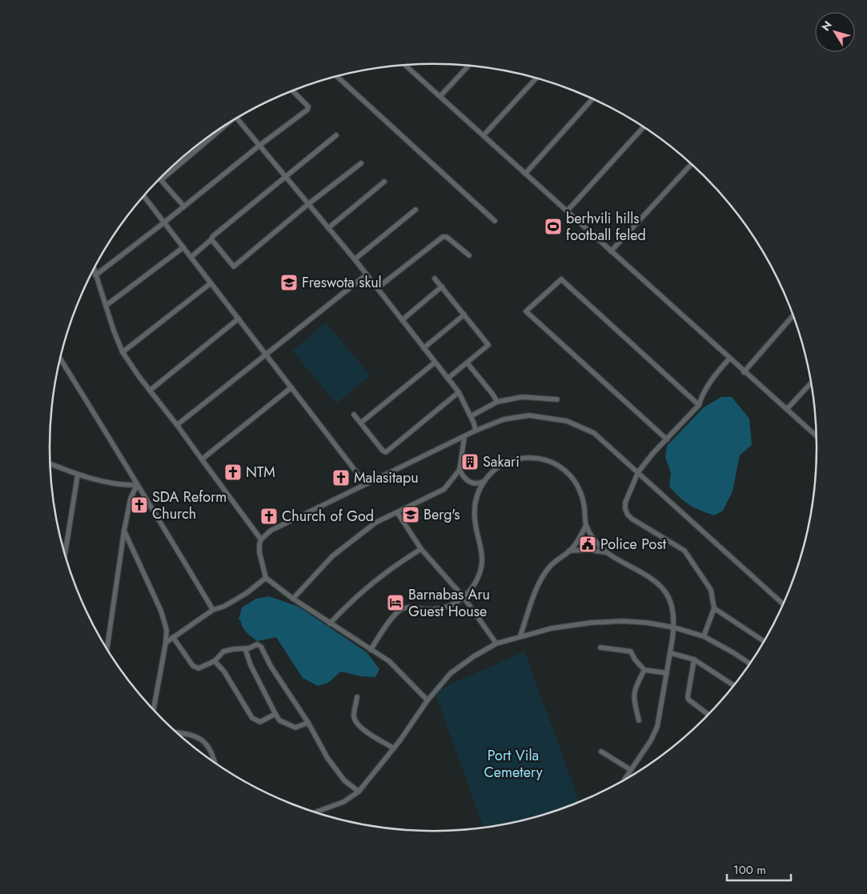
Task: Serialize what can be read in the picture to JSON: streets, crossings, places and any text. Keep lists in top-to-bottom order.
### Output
{
  "parks": ["Port Vila Cemetery"],
  "places": {
    "sports": ["berhvili hills football feled"],
    "school or university": ["Freswota skul", "Berg's"],
    "building": ["Sakari"],
    "church": [
      "NTM",
      "Malasitapu",
      "SDA Reform Church",
      "Church of God"
    ],
    "public building": ["Police Post"],
    "hotel": ["Barnabas Aru Guest House"]
  },
  "scale_bar": "100 m",
  "north": "top left"
}
